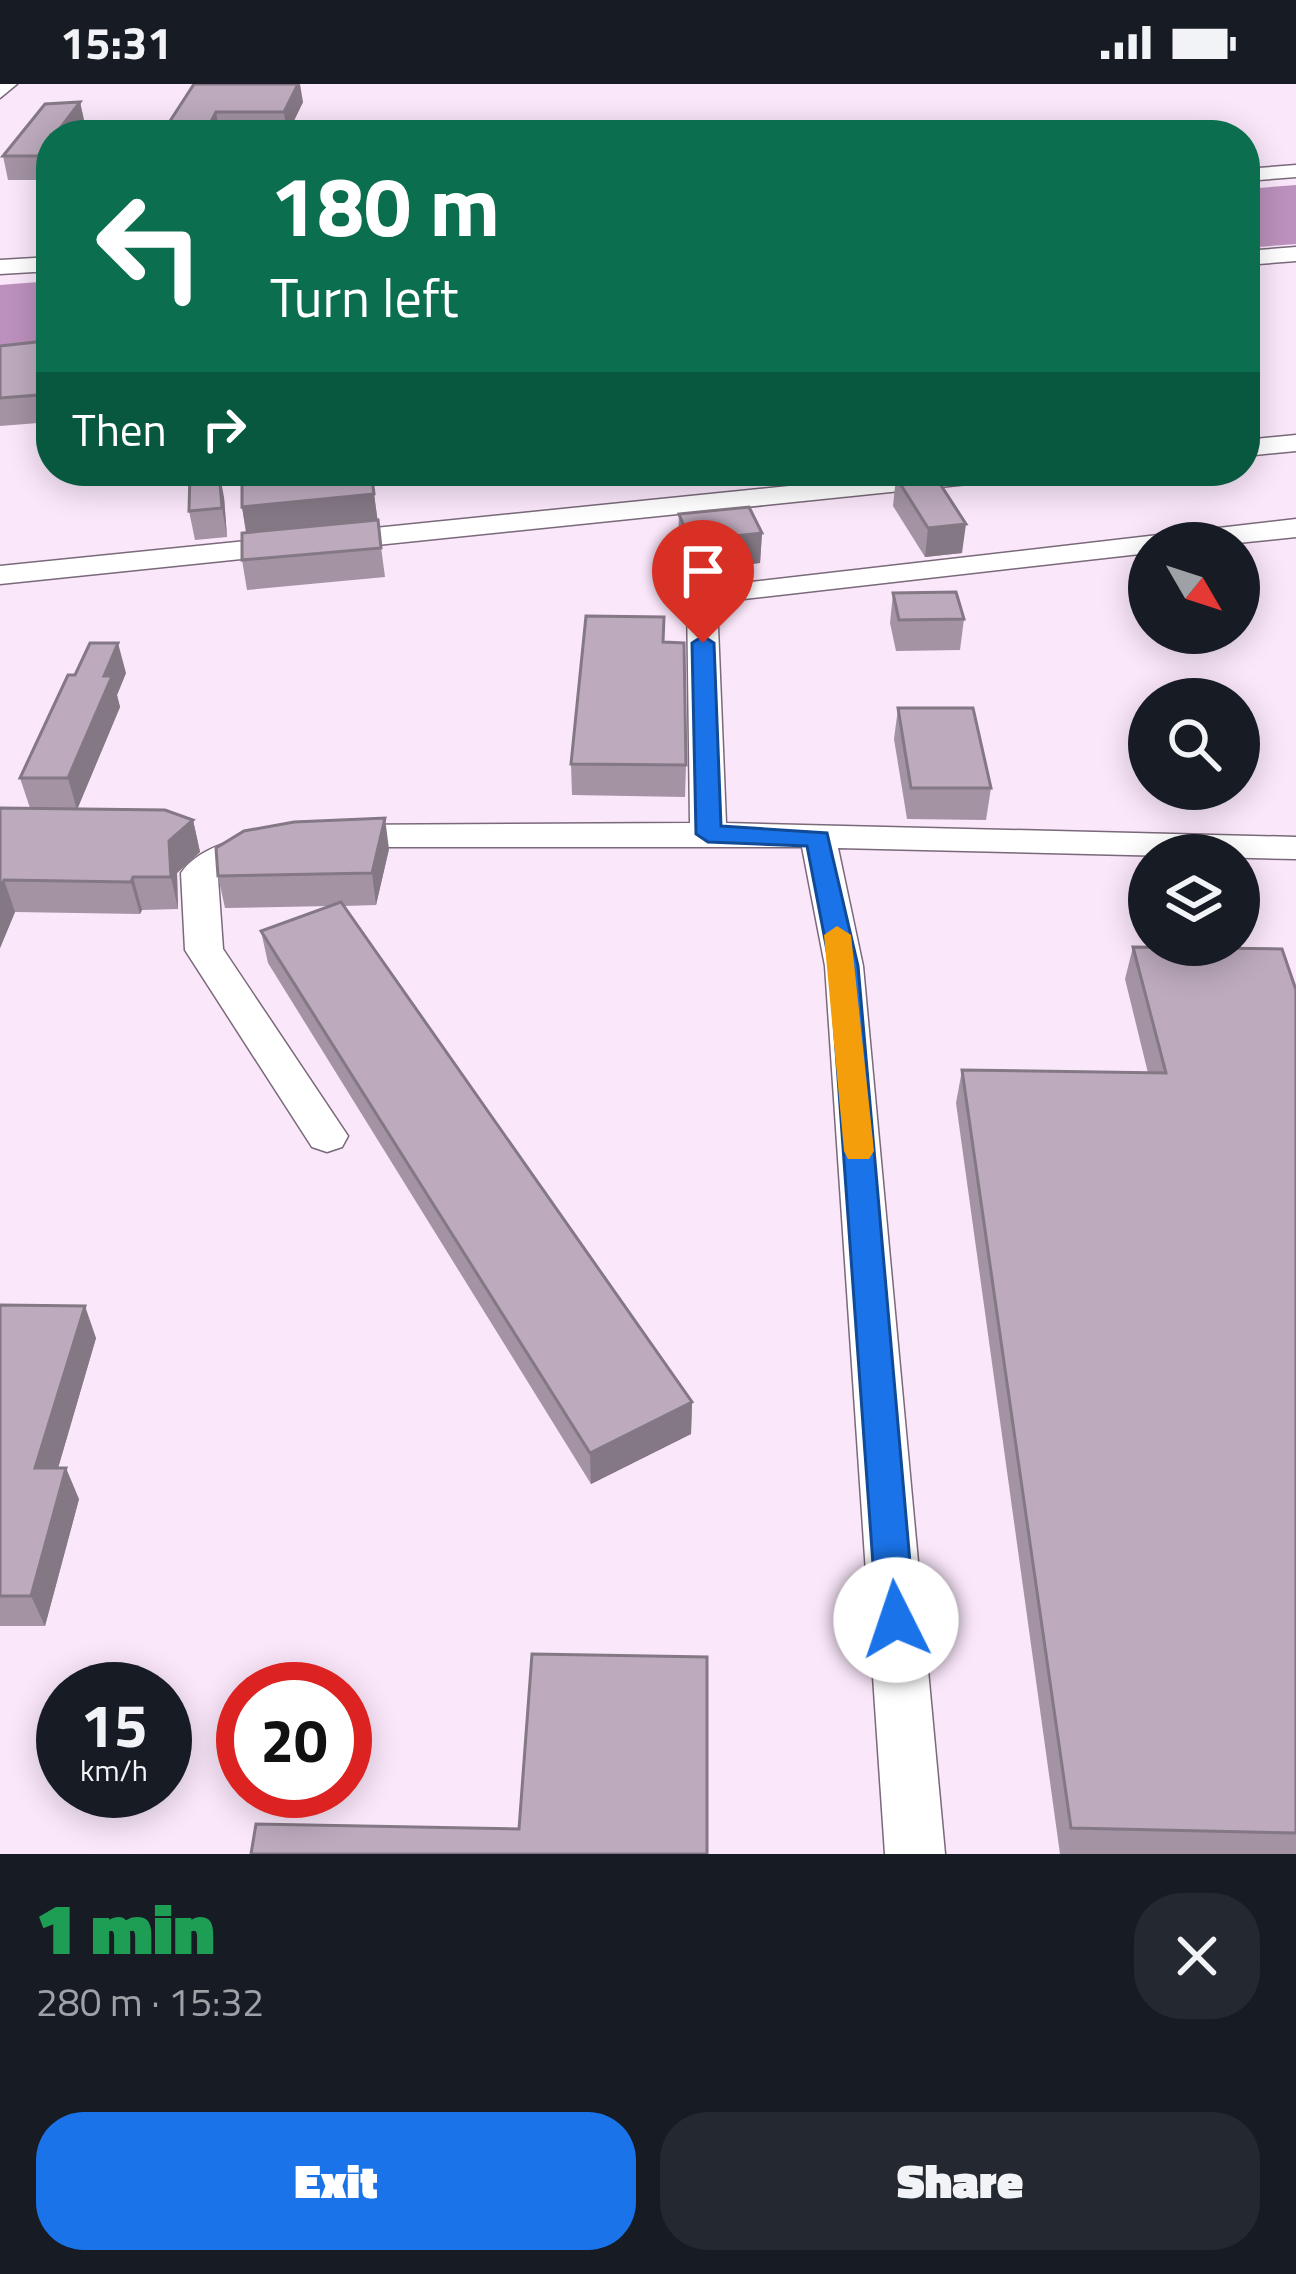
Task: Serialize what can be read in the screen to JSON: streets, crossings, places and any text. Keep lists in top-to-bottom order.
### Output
{
  "north": "bottom right",
  "page": {
    "status": "15:31",
    "turn": ["180 m", "Turn left"],
    "then": "Then",
    "speed": "15 km/h",
    "limit": "20",
    "heading": ["1 min", "280 m · 15:32"],
    "buttons": ["Exit", "Share"]
  }
}
